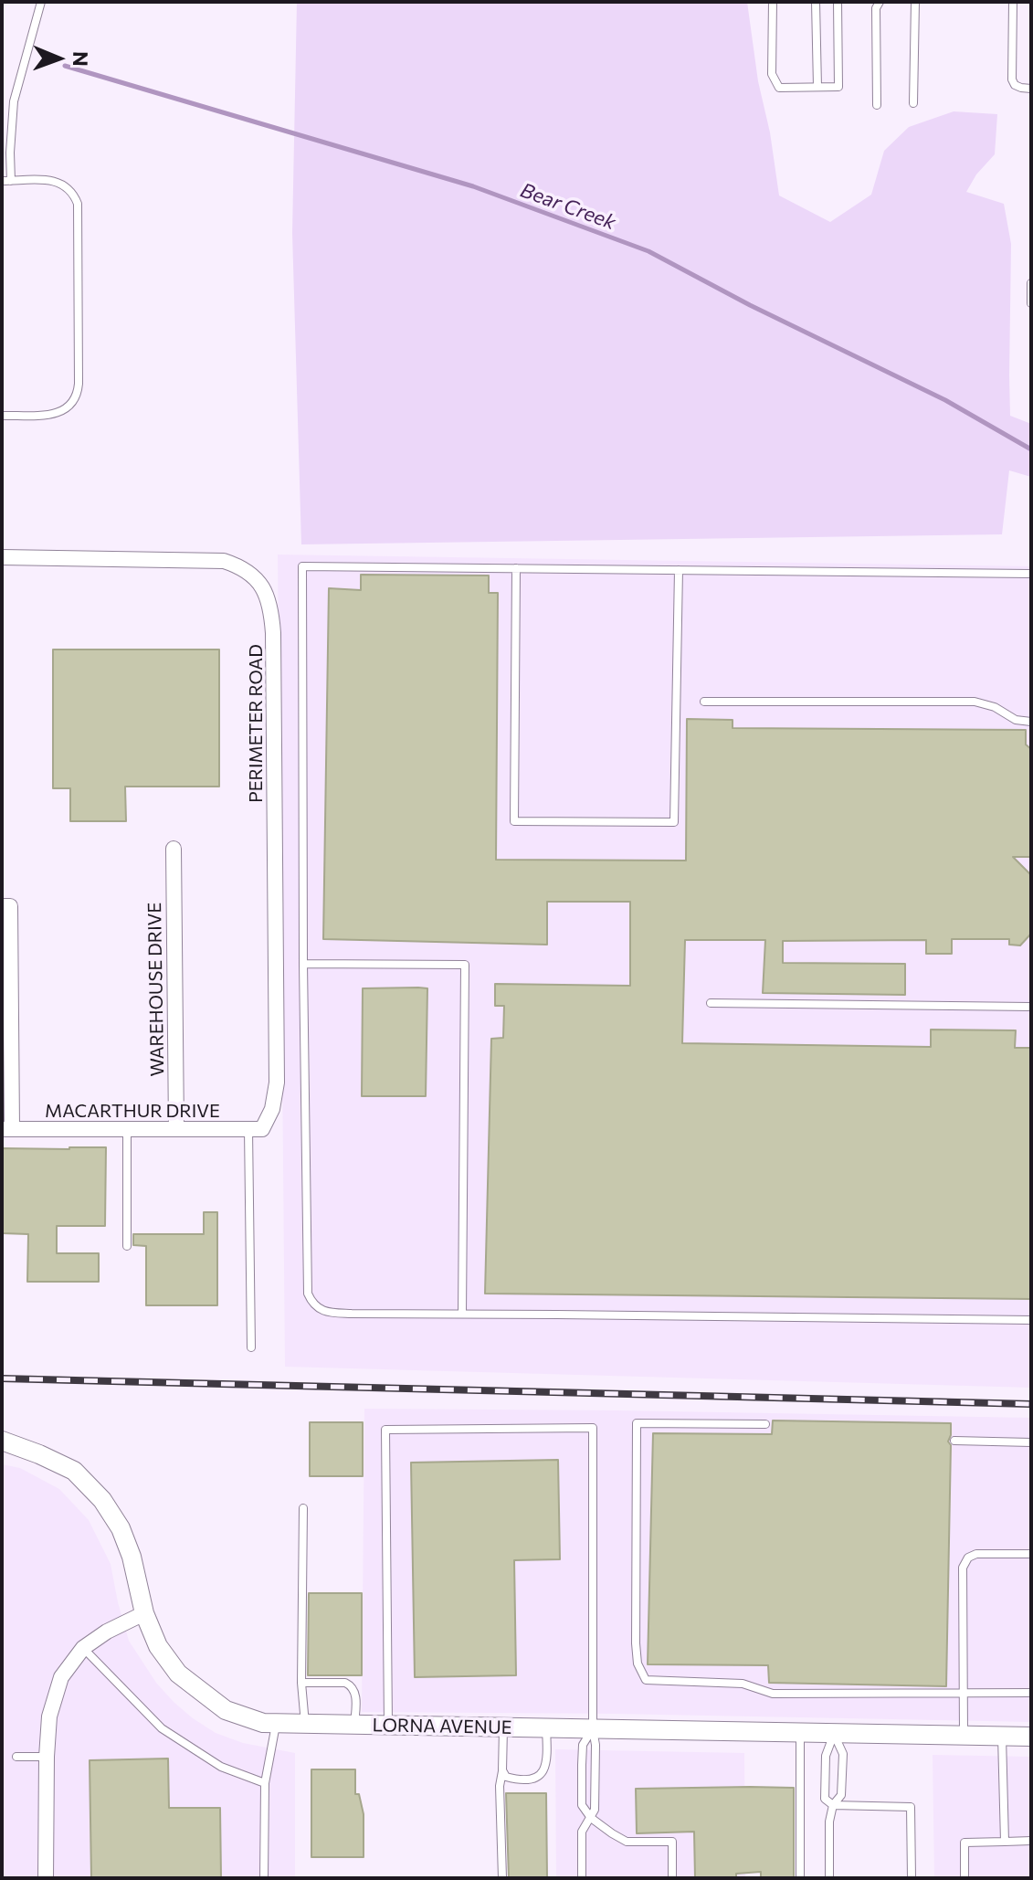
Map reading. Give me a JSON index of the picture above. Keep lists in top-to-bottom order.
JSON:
{
  "streets": {
    "street": [
      "PERIMETER ROAD",
      "WAREHOUSE DRIVE",
      "MACARTHUR DRIVE",
      "LORNA AVENUE"
    ]
  },
  "crossings": [
    ["PERIMETER ROAD", "MACARTHUR DRIVE"],
    ["WAREHOUSE DRIVE", "MACARTHUR DRIVE"]
  ],
  "water": ["Bear Creek"],
  "north": "right"
}
